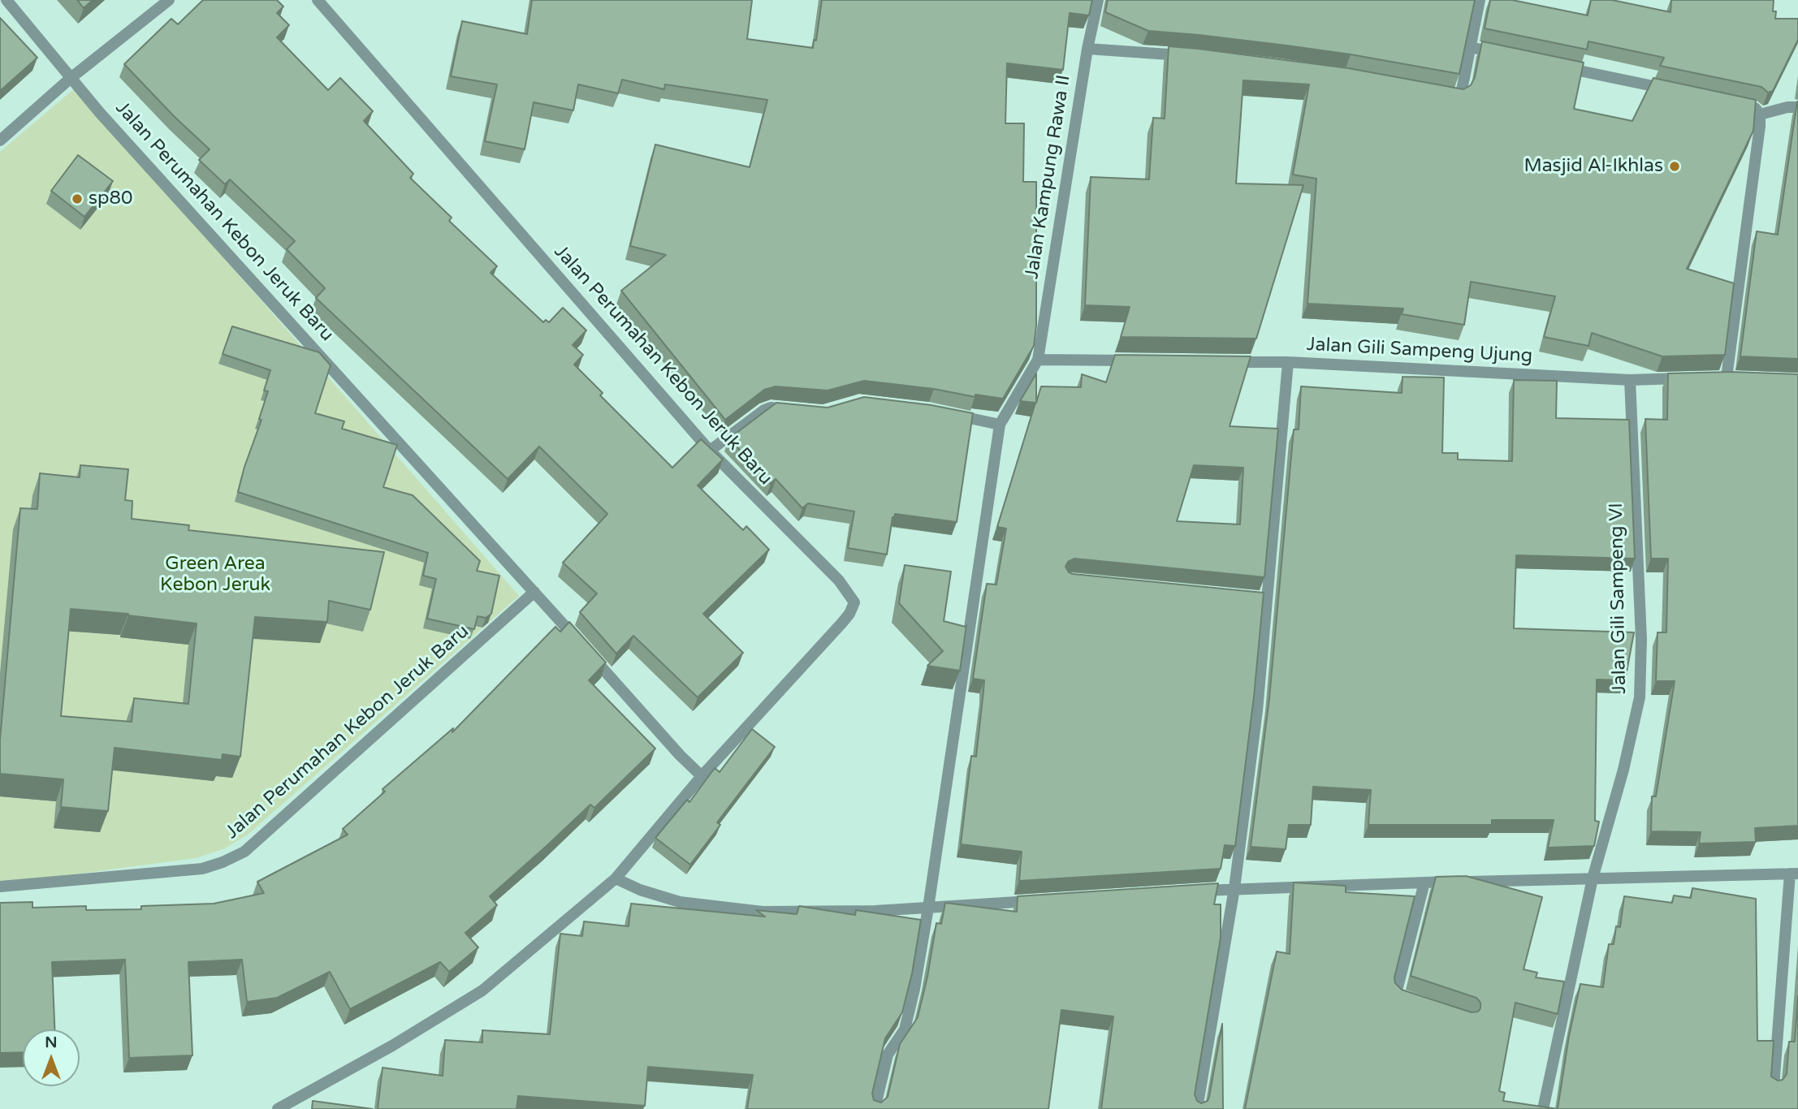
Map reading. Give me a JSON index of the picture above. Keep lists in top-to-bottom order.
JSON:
{
  "streets": {
    "street": [
      "Jalan Kampung Rawa II",
      "Jalan Perumahan Kebon Jeruk Baru",
      "Jalan Gili Sampeng Ujung",
      "Jalan Gili Sampeng VI"
    ]
  },
  "crossings": [
    ["Jalan Gili Sampeng Ujung", "Jalan Gili Sampeng VI"]
  ],
  "parks": ["Green Area Kebon Jeruk"],
  "places": ["Masjid Al-Ikhlas", "sp80"],
  "north": "top"
}
